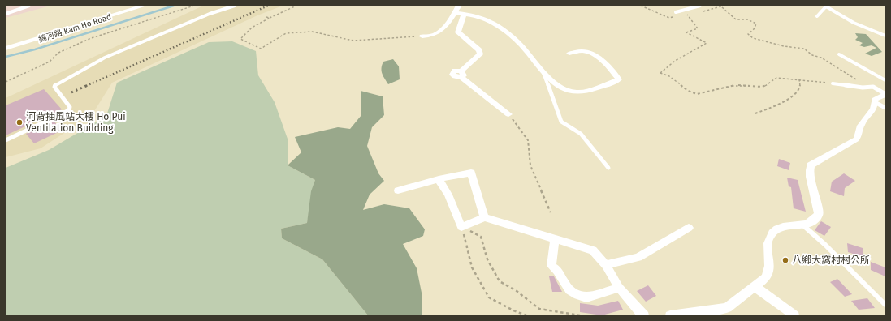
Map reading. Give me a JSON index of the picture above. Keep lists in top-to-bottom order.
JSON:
{
  "streets": {
    "street": ["錦河路 Kam Ho Road"]
  },
  "places": ["河背抽風站大樓 Ho Pui Ventilation Building", "八鄉大窩村村公所"]
}
